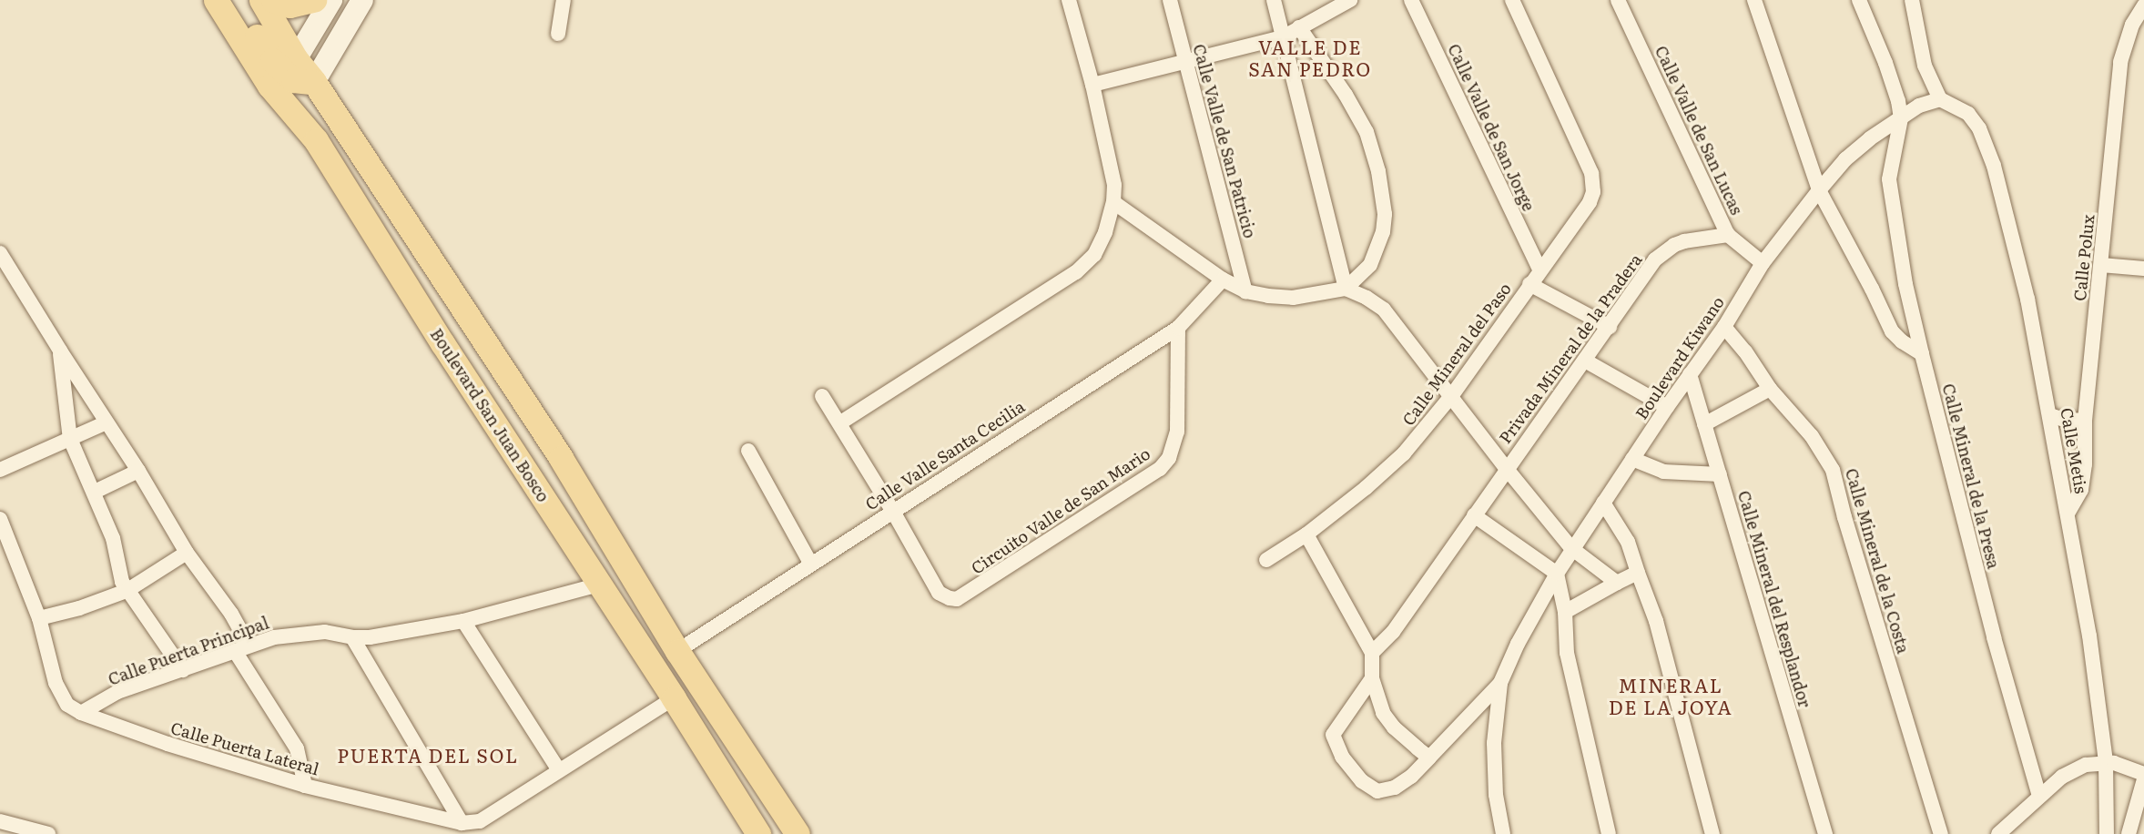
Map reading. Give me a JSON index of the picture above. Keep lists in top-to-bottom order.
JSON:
{
  "streets": {
    "main road": ["Boulevard San Juan Bosco"],
    "street": [
      "Calle Valle de San Jorge",
      "Calle Valle de San Lucas",
      "Calle Valle de San Patricio",
      "Calle Polux",
      "Privada Mineral de la Pradera",
      "Calle Mineral del Paso",
      "Boulevard Kiwano",
      "Calle Metis",
      "Calle Valle Santa Cecilia",
      "Calle Mineral de la Presa",
      "Circuito Valle de San Mario",
      "Calle Mineral de la Costa",
      "Calle Mineral del Resplandor",
      "Calle Puerta Principal",
      "Calle Puerta Lateral"
    ]
  },
  "crossings": [
    ["Calle Valle de San Jorge", "Calle Mineral del Paso"],
    ["Calle Valle de San Lucas", "Privada Mineral de la Pradera"],
    ["Calle Valle de San Lucas", "Boulevard Kiwano"],
    ["Calle Polux", "Calle Metis"],
    ["Boulevard Kiwano", "Calle Metis"],
    ["Boulevard Kiwano", "Calle Mineral de la Presa"],
    ["Boulevard Kiwano", "Calle Mineral de la Costa"],
    ["Boulevard Kiwano", "Calle Mineral del Resplandor"],
    ["Boulevard San Juan Bosco", "Calle Puerta Principal"],
    ["Boulevard San Juan Bosco", "Calle Puerta Lateral"],
    ["Calle Valle Santa Cecilia", "Circuito Valle de San Mario"],
    ["Calle Puerta Principal", "Calle Puerta Lateral"]
  ],
  "districts": ["VALLE DE SAN PEDRO", "MINERAL DE LA JOYA", "PUERTA DEL SOL"]
}
